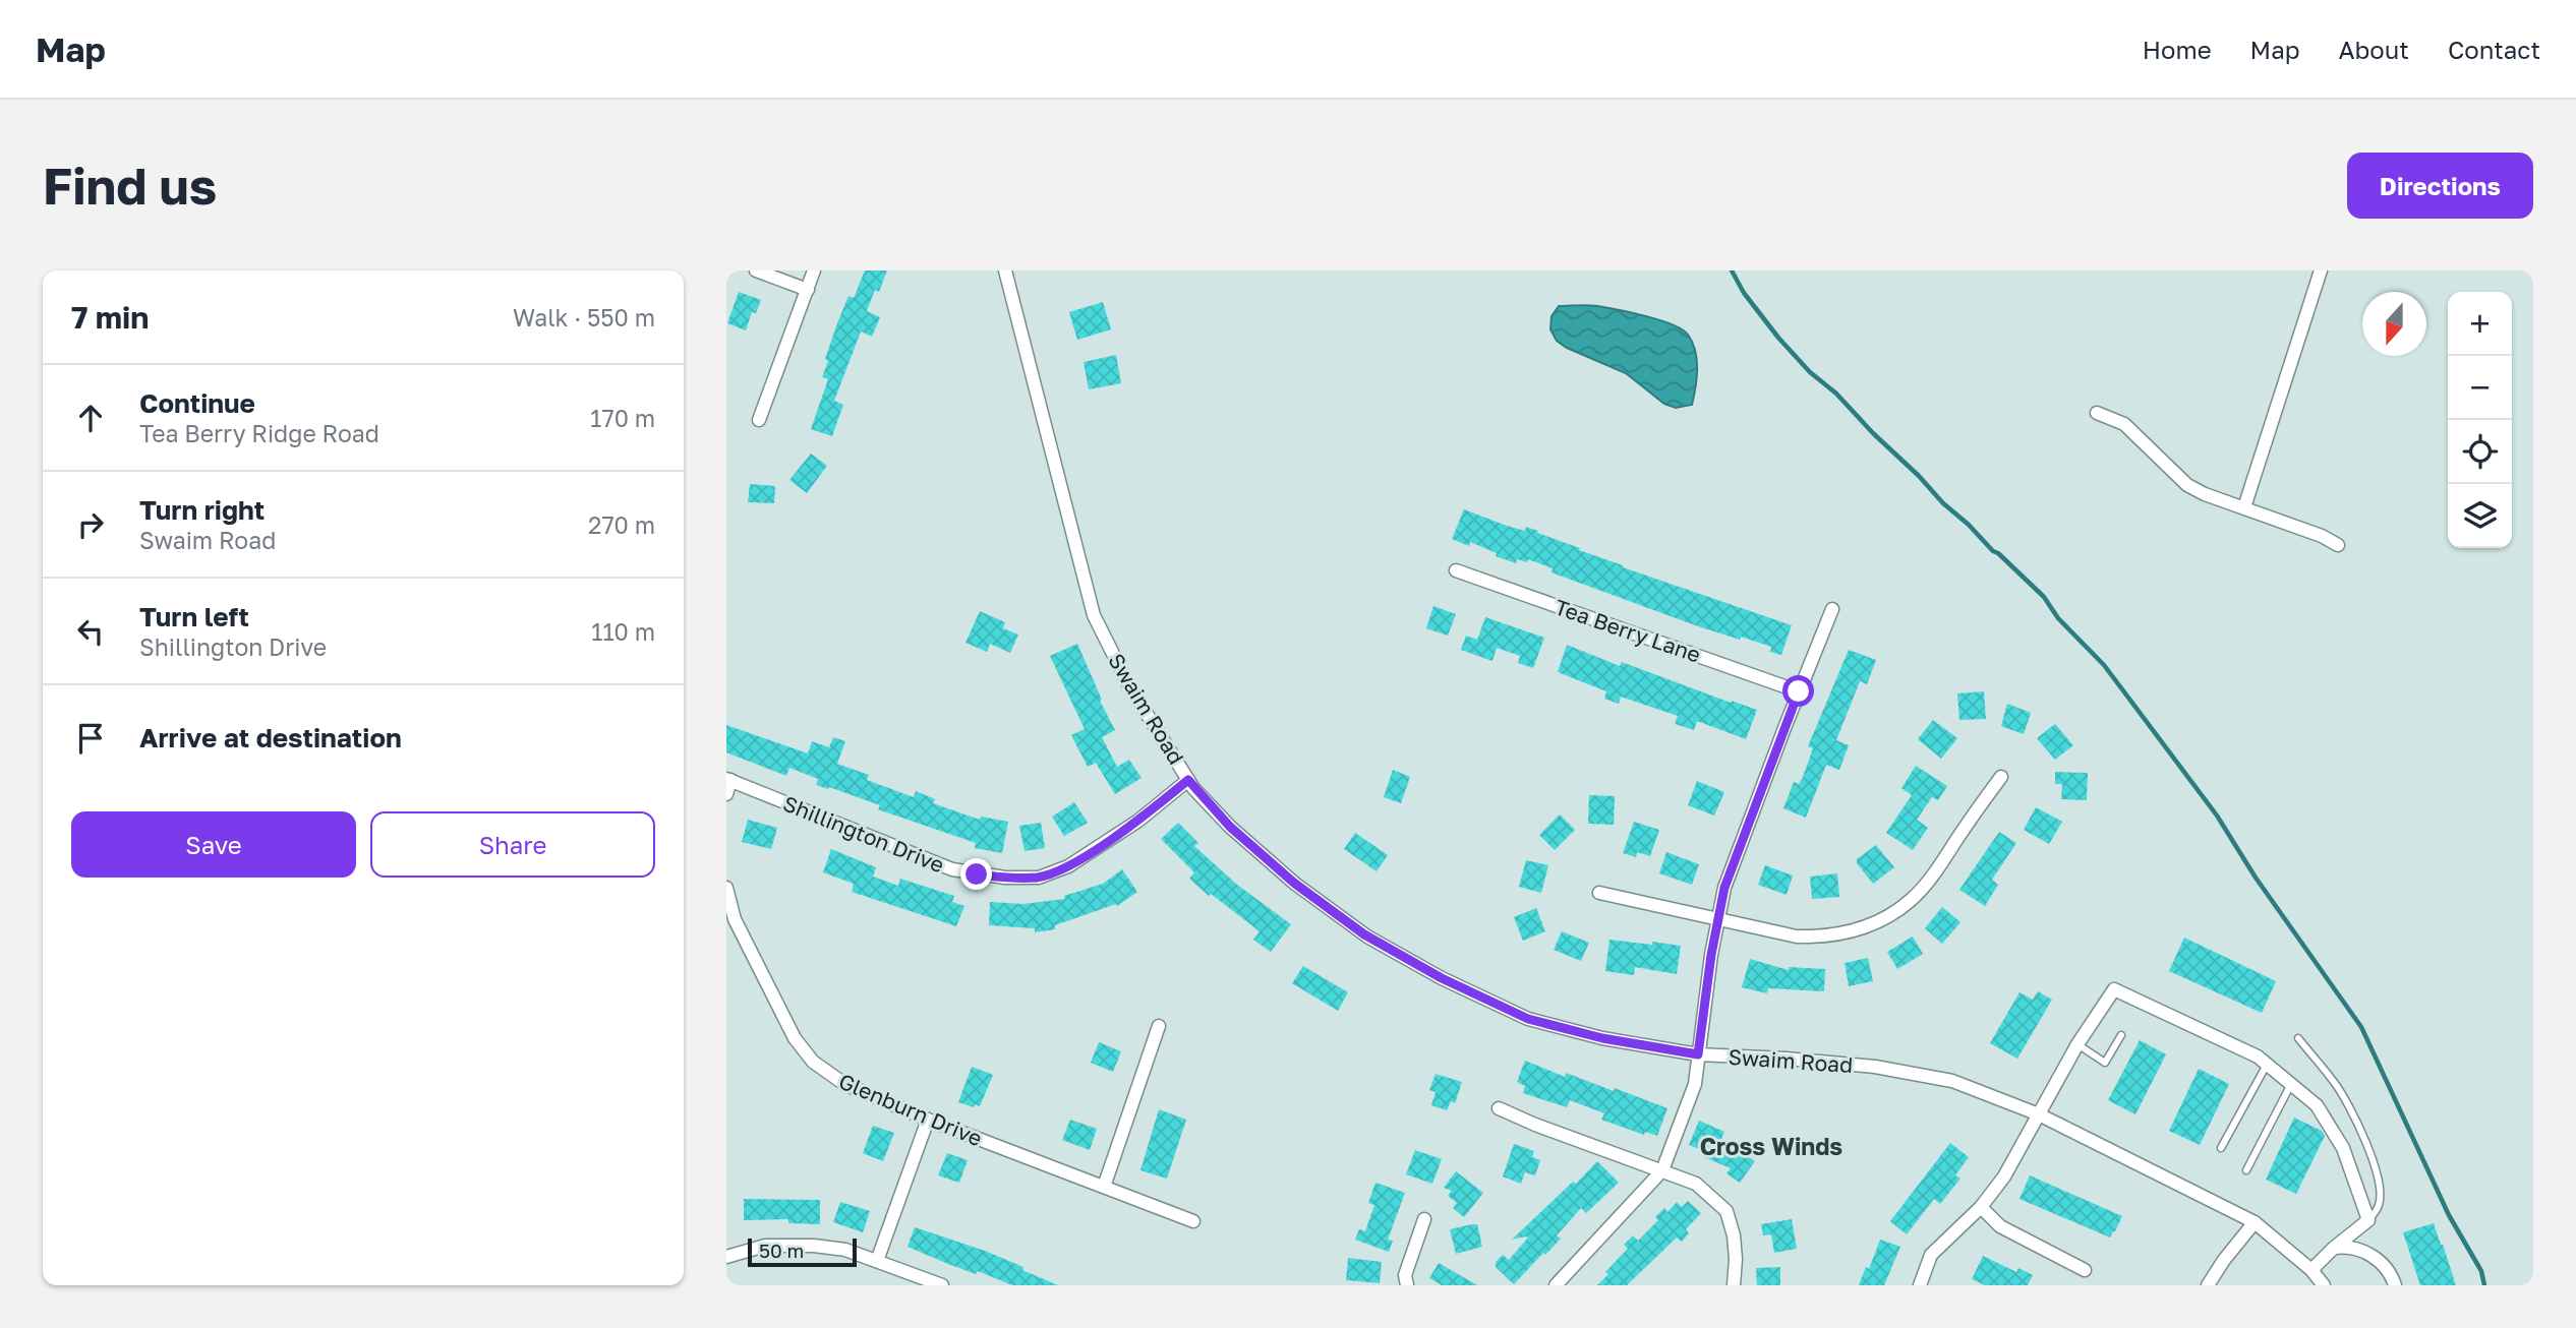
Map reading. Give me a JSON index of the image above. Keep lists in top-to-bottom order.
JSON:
{
  "streets": {
    "street": [
      "Tea Berry Lane",
      "Swaim Road",
      "Shillington Drive",
      "Glenburn Drive"
    ]
  },
  "crossings": [
    ["Swaim Road", "Shillington Drive"]
  ],
  "districts": ["Cross Winds"],
  "scale_bar": "50 m",
  "north": "bottom",
  "page": {
    "header": "Map",
    "nav": [
      "Home",
      "Map",
      "About",
      "Contact"
    ],
    "buttons": [
      "Directions",
      ["Save", "Share"]
    ],
    "title": "Find us",
    "heading": ["7 min", "Walk · 550 m"],
    "map_buttons": ["+", "−"],
    "list": [
      ["Continue", "Tea Berry Ridge Road", "170 m"],
      ["Turn right", "Swaim Road", "270 m"],
      ["Turn left", "Shillington Drive", "110 m"],
      "Arrive at destination"
    ],
    "scale": "50 m"
  }
}
